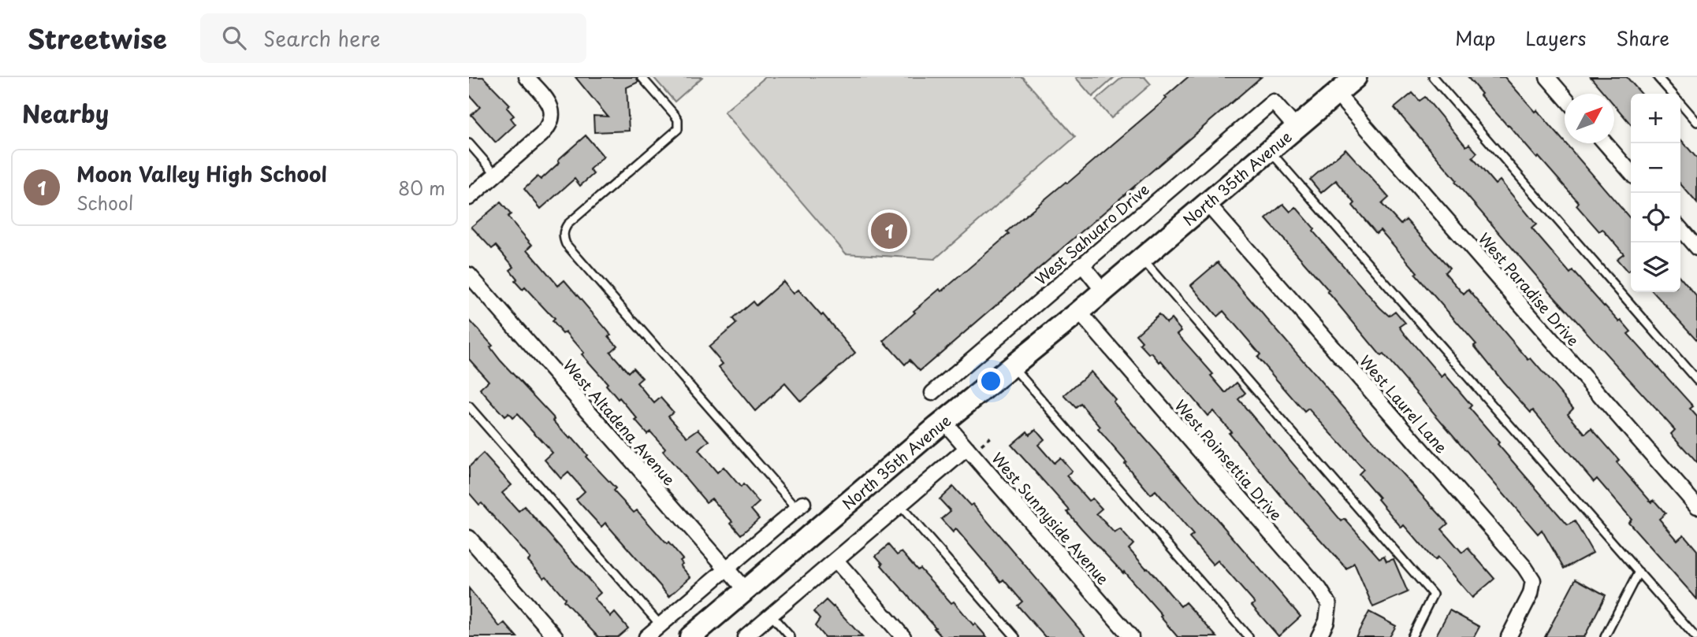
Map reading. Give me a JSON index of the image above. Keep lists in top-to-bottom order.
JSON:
{
  "streets": {
    "main road": ["North 35th Avenue"],
    "street": [
      "West Sahuaro Drive",
      "West Paradise Drive",
      "West Laurel Lane",
      "West Altadena Avenue",
      "West Poinsettia Drive",
      "West Sunnyside Avenue"
    ]
  },
  "crossings": [
    ["North 35th Avenue", "West Sahuaro Drive"],
    ["North 35th Avenue", "West Paradise Drive"],
    ["North 35th Avenue", "West Laurel Lane"],
    ["North 35th Avenue", "West Altadena Avenue"],
    ["North 35th Avenue", "West Poinsettia Drive"],
    ["North 35th Avenue", "West Sunnyside Avenue"]
  ],
  "north": "top right",
  "page": {
    "header": "Streetwise",
    "search": "Search here",
    "nav": ["Map", "Layers", "Share"],
    "heading": "Nearby",
    "map_buttons": ["+", "−"],
    "list": [
      {
        "mark": "1",
        "name": "Moon Valley High School",
        "note": "School",
        "value": "80 m"
      }
    ],
    "pins": "1"
  }
}
